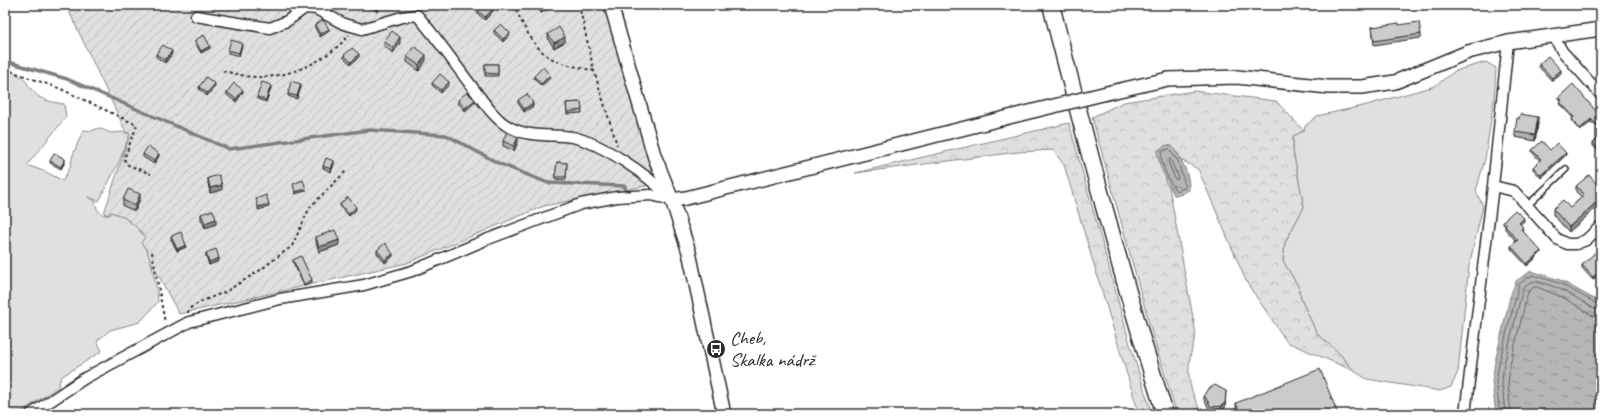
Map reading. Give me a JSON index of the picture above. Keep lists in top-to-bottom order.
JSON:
{
  "places": {
    "bus stop": ["Cheb, Skalka nádrž"]
  }
}
